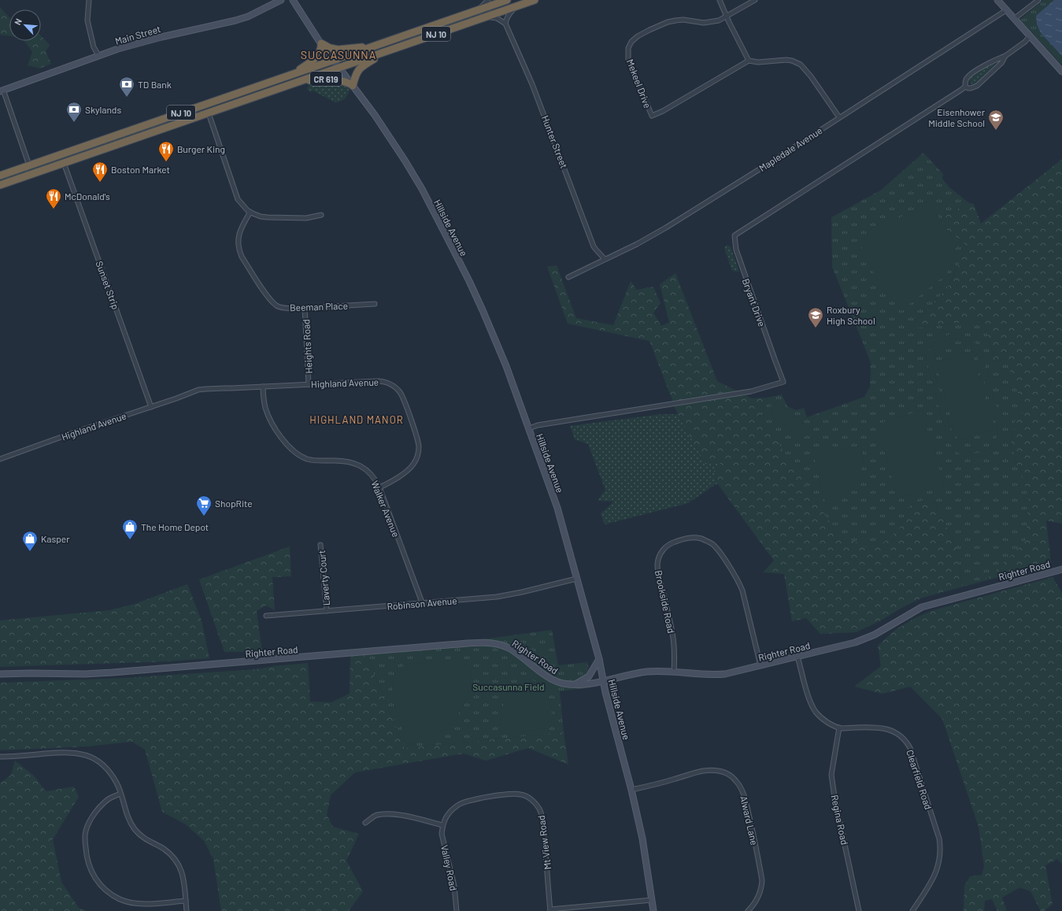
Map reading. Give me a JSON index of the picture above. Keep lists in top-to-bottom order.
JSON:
{
  "streets": {
    "highway": ["NJ 10", "CR 619"],
    "street": [
      "Main Street",
      "Mekeel Drive",
      "Hunter Street",
      "Mapledale Avenue",
      "Hillside Avenue",
      "Sunset Strip",
      "Bryant Drive",
      "Beeman Place",
      "Heights Road",
      "Highland Avenue",
      "Walker Avenue",
      "Righter Road",
      "Laverty Court",
      "Brookside Road",
      "Robinson Avenue",
      "Clearfield Road",
      "Regina Road",
      "Alward Lane",
      "Mt View Road",
      "Valley Road"
    ]
  },
  "crossings": [
    ["NJ 10", "CR 619"],
    ["NJ 10", "Hillside Avenue"],
    ["NJ 10", "Sunset Strip"],
    ["CR 619", "Hillside Avenue"],
    ["Hunter Street", "Mapledale Avenue"],
    ["Hillside Avenue", "Bryant Drive"],
    ["Hillside Avenue", "Righter Road"],
    ["Hillside Avenue", "Robinson Avenue"],
    ["Hillside Avenue", "Alward Lane"],
    ["Sunset Strip", "Highland Avenue"],
    ["Beeman Place", "Heights Road"],
    ["Heights Road", "Highland Avenue"],
    ["Highland Avenue", "Walker Avenue"],
    ["Walker Avenue", "Robinson Avenue"],
    ["Righter Road", "Brookside Road"],
    ["Righter Road", "Clearfield Road"],
    ["Laverty Court", "Robinson Avenue"],
    ["Clearfield Road", "Regina Road"],
    ["Mt View Road", "Valley Road"]
  ],
  "districts": ["SUCCASUNNA", "HIGHLAND MANOR"],
  "parks": ["Succasunna Field"],
  "places": {
    "bank": ["TD Bank", "Skylands"],
    "school or university": ["Eisenhower Middle School", "Roxbury High School"],
    "restaurant": ["Burger King", "Boston Market", "McDonald's"],
    "supermarket": ["ShopRite"],
    "shop": ["The Home Depot", "Kasper"]
  },
  "north": "top left"
}
